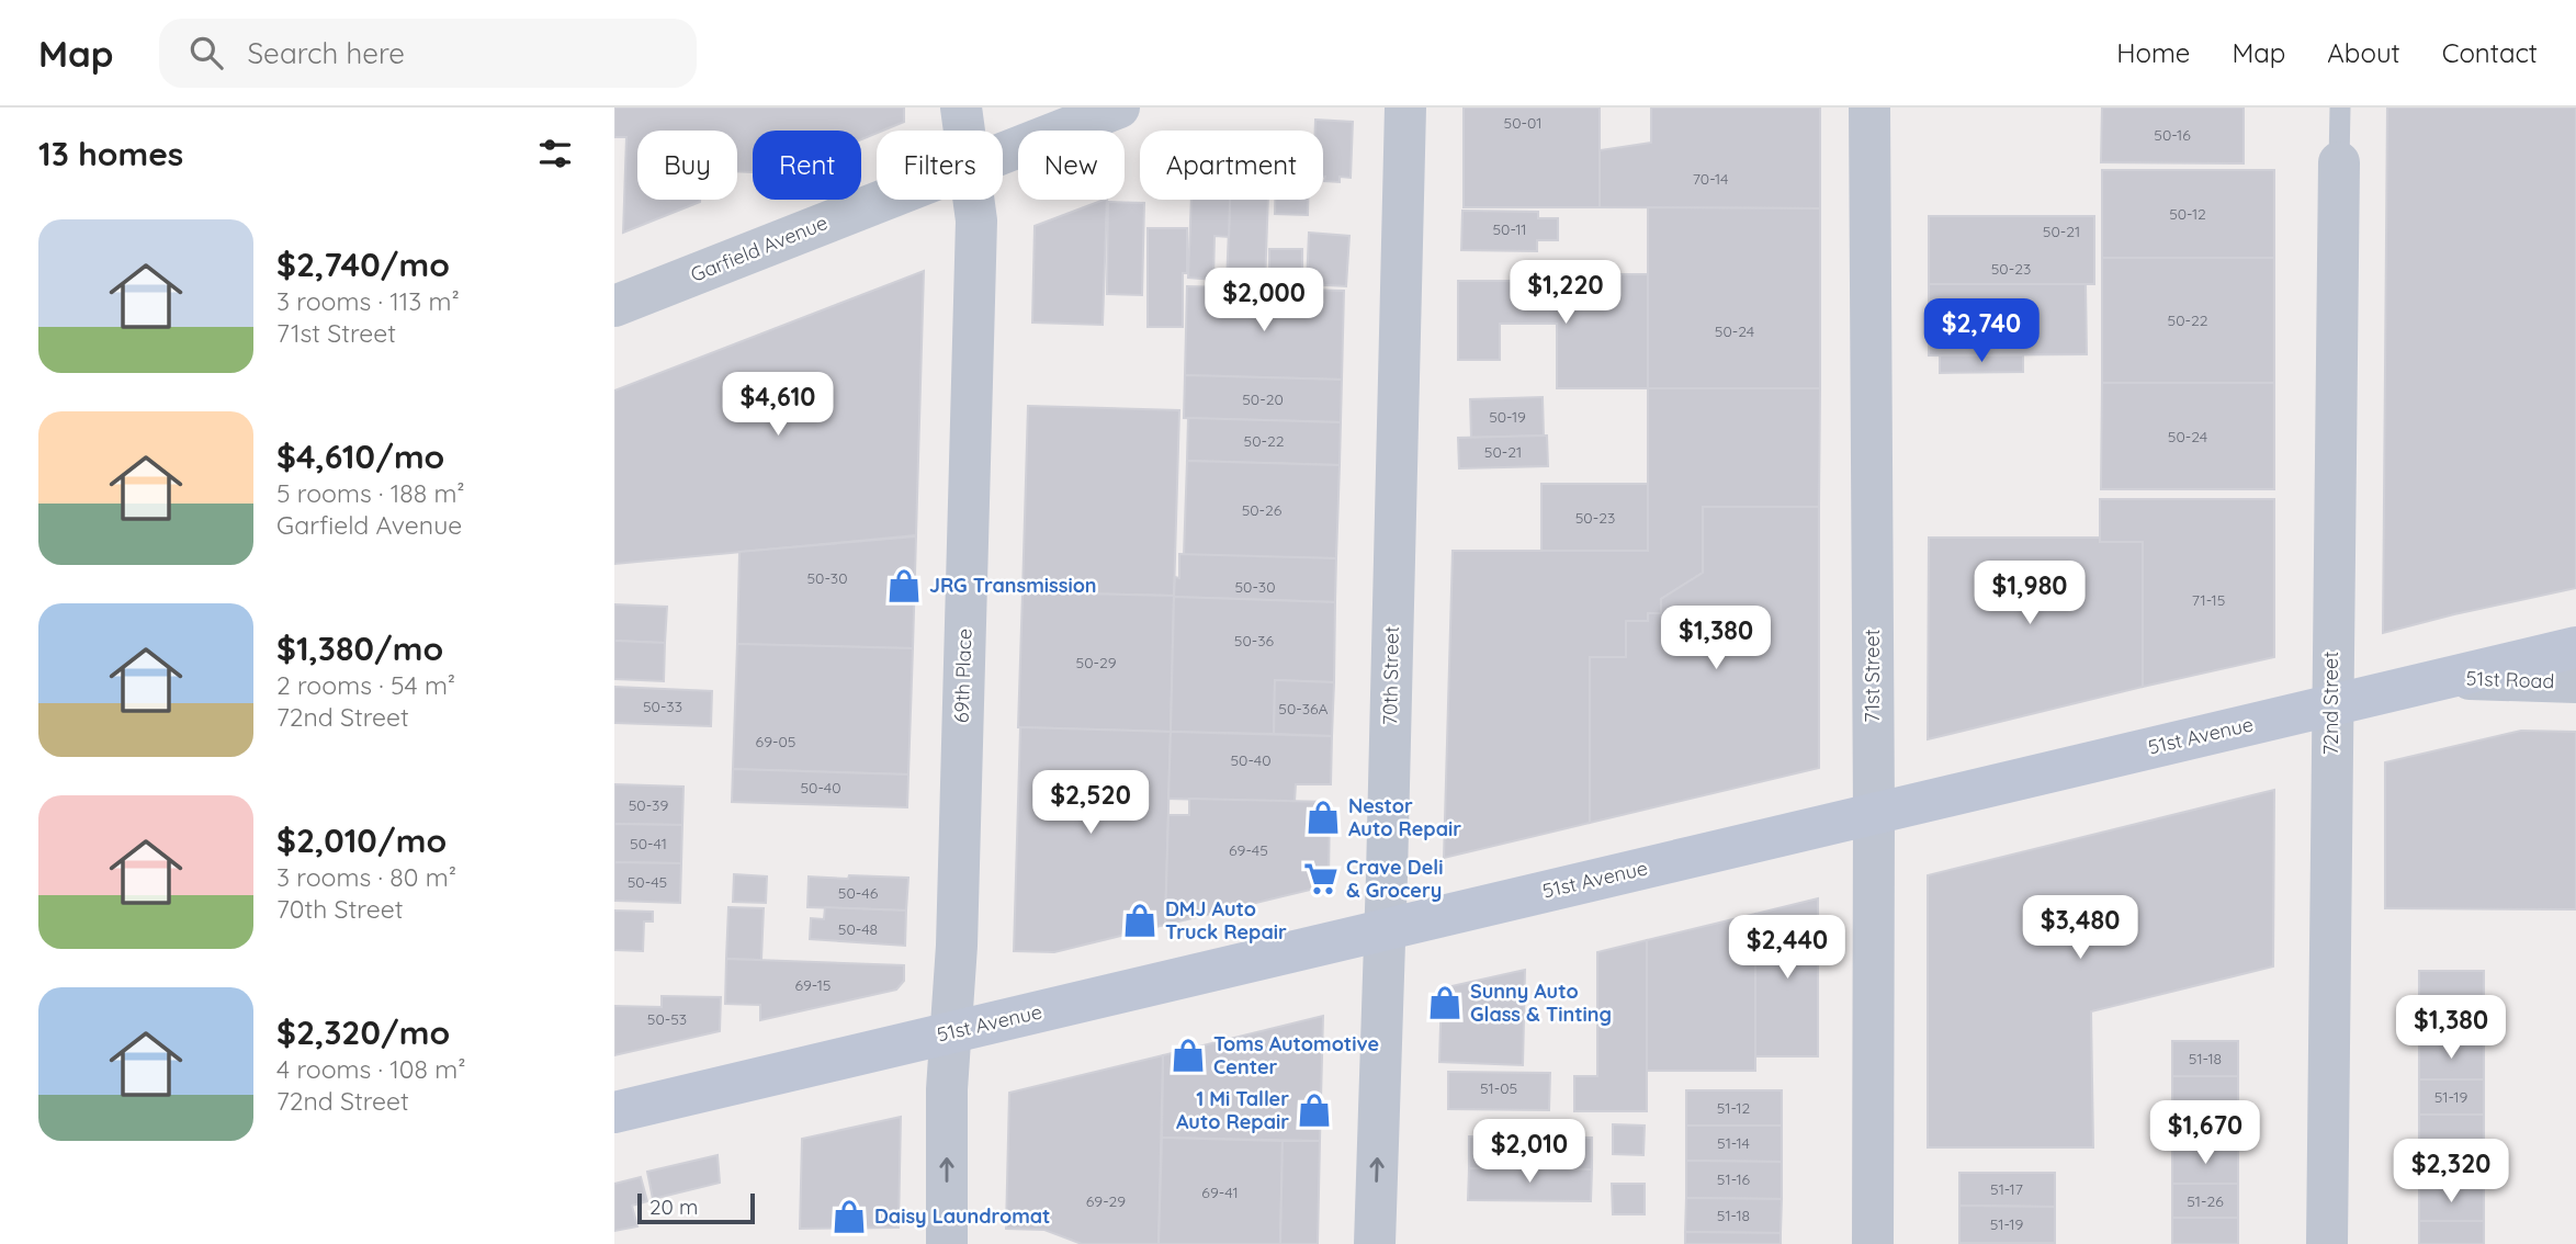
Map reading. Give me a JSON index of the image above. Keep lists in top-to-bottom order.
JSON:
{
  "streets": {
    "street": [
      "Garfield Avenue",
      "69th Place",
      "70th Street",
      "71st Street",
      "51st Road",
      "72nd Street",
      "51st Avenue"
    ]
  },
  "crossings": [
    ["69th Place", "51st Avenue"],
    ["70th Street", "51st Avenue"],
    ["71st Street", "51st Avenue"],
    ["51st Road", "51st Avenue"],
    ["72nd Street", "51st Avenue"]
  ],
  "places": {
    "shop": [
      "JRG Transmission",
      "Nestor Auto Repair",
      "DMJ Auto Truck Repair",
      "Sunny Auto Glass & Tinting",
      "Toms Automotive Center",
      "1 Mi Taller Auto Repair",
      "Daisy Laundromat"
    ],
    "supermarket": ["Crave Deli & Grocery"]
  },
  "house_numbers": [
    "50-01",
    "50-16",
    "70-14",
    "50-12",
    "50-11",
    "50-21",
    "50-23",
    "50-22",
    "50-24",
    "50-20",
    "50-19",
    "50-24",
    "50-22",
    "50-21",
    "50-26",
    "50-23",
    "50-30",
    "50-30",
    "71-15",
    "50-36",
    "50-29",
    "50-33",
    "50-36A",
    "69-05",
    "50-40",
    "50-40",
    "50-39",
    "50-41",
    "69-45",
    "50-45",
    "50-46",
    "50-48",
    "69-15",
    "50-53",
    "51-18",
    "51-05",
    "51-19",
    "51-12",
    "51-14",
    "51-16",
    "51-17",
    "69-41",
    "69-29",
    "51-26",
    "51-18",
    "51-19"
  ],
  "scale_bar": "20 m",
  "page": {
    "header": "Map",
    "search": "Search here",
    "nav": [
      "Home",
      "Map",
      "About",
      "Contact"
    ],
    "heading": "13 homes",
    "chip": [
      "Buy",
      "Rent",
      "Filters",
      "New",
      "Apartment"
    ],
    "list": [
      {
        "name": "$2,740/mo",
        "note": "3 rooms · 113 m² · 71st Street"
      },
      {
        "name": "$4,610/mo",
        "note": "5 rooms · 188 m² · Garfield Avenue"
      },
      {
        "name": "$1,380/mo",
        "note": "2 rooms · 54 m² · 72nd Street"
      },
      {
        "name": "$2,010/mo",
        "note": "3 rooms · 80 m² · 70th Street"
      },
      {
        "name": "$2,320/mo",
        "note": "4 rooms · 108 m² · 72nd Street"
      }
    ],
    "price": [
      "$1,220",
      "$2,000",
      "$2,740",
      "$4,610",
      "$1,980",
      "$1,380",
      "$2,520",
      "$3,480",
      "$2,440",
      "$1,380",
      "$1,670",
      "$2,010",
      "$2,320"
    ],
    "scale": "20 m"
  }
}
